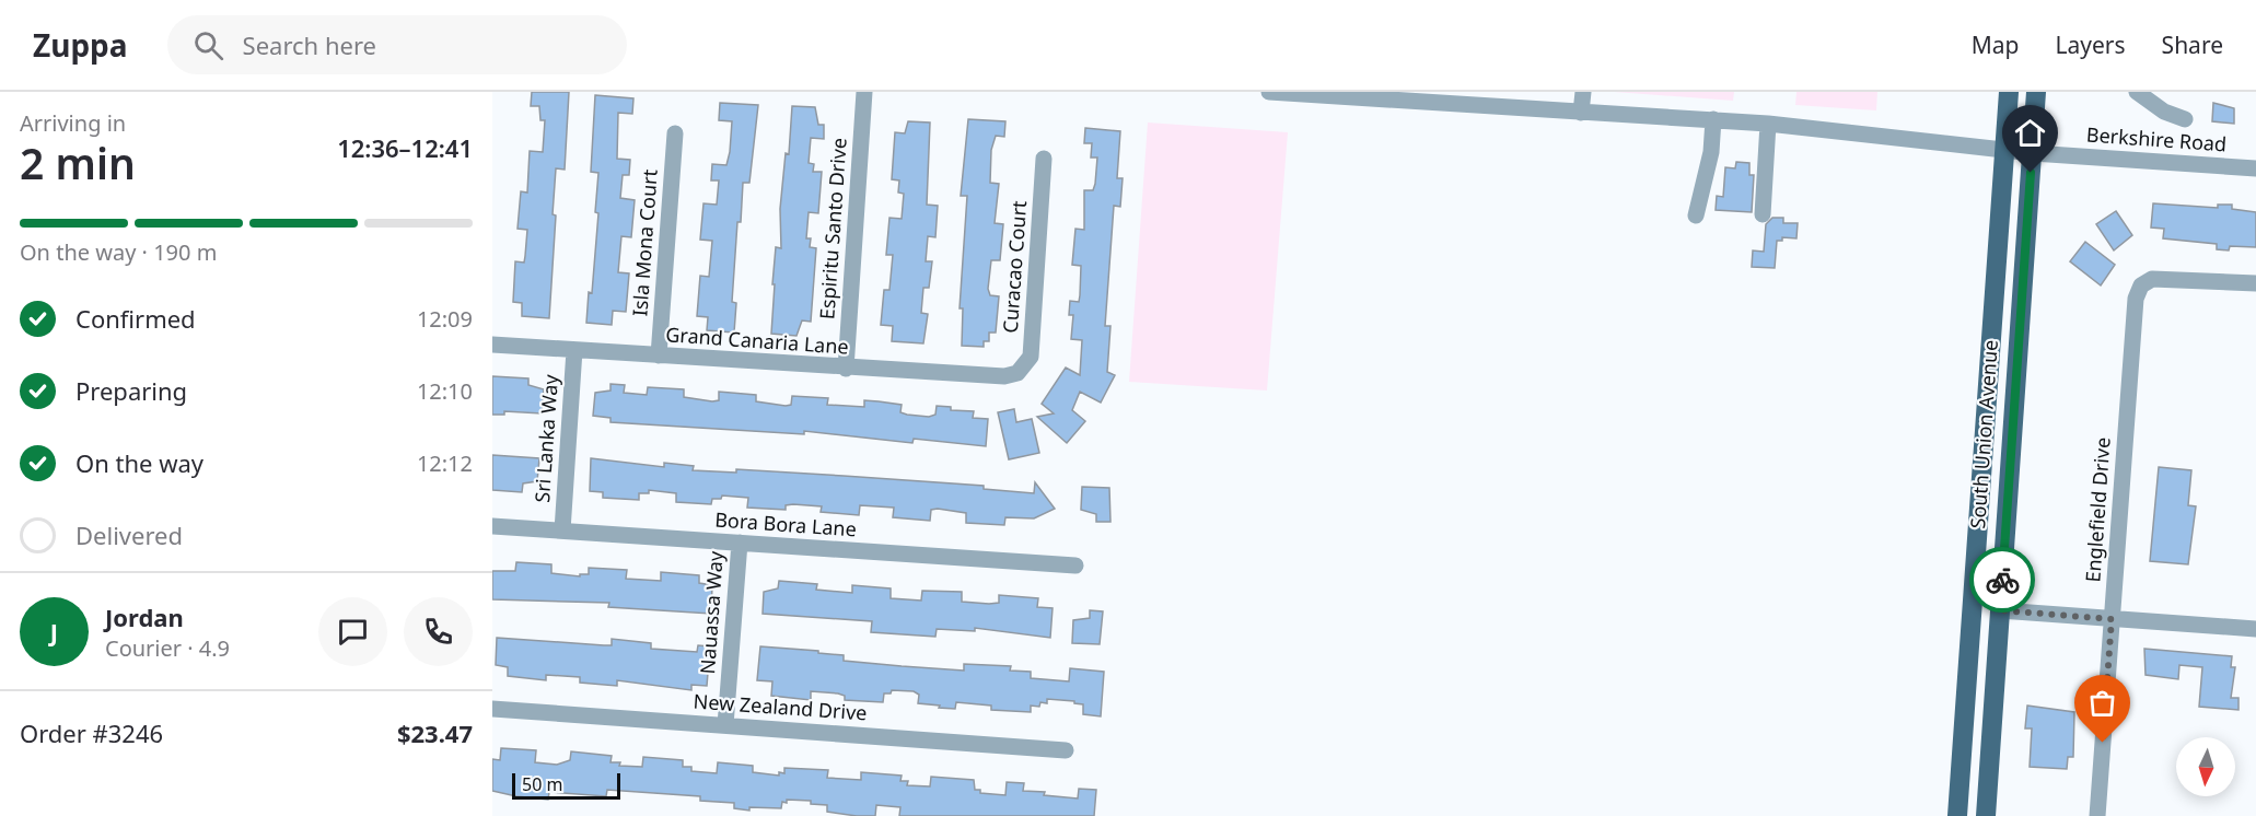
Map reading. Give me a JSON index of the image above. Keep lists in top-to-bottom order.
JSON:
{
  "streets": {
    "main road": ["South Union Avenue"],
    "street": [
      "Berkshire Road",
      "Espiritu Santo Drive",
      "Isla Mona Court",
      "Curacao Court",
      "Grand Canaria Lane",
      "Sri Lanka Way",
      "Englefield Drive",
      "Bora Bora Lane",
      "Nauassa Way",
      "New Zealand Drive"
    ]
  },
  "crossings": [
    ["Berkshire Road", "South Union Avenue"],
    ["Espiritu Santo Drive", "Grand Canaria Lane"],
    ["Isla Mona Court", "Grand Canaria Lane"],
    ["Curacao Court", "Grand Canaria Lane"],
    ["Grand Canaria Lane", "Sri Lanka Way"],
    ["Sri Lanka Way", "Bora Bora Lane"],
    ["Bora Bora Lane", "Nauassa Way"],
    ["Nauassa Way", "New Zealand Drive"]
  ],
  "scale_bar": "50 m",
  "north": "bottom",
  "page": {
    "header": "Zuppa",
    "search": "Search here",
    "nav": ["Map", "Layers", "Share"],
    "heading": ["2 min", "Arriving in", "12:36–12:41"],
    "panel": [
      "Jordan",
      "Courier · 4.9",
      "Order #3246",
      "$23.47"
    ],
    "bar": "On the way · 190 m",
    "list": [
      ["Confirmed", "12:09"],
      ["Preparing", "12:10"],
      ["On the way", "12:12"],
      "Delivered"
    ],
    "round": "J",
    "scale": "50 m"
  }
}
